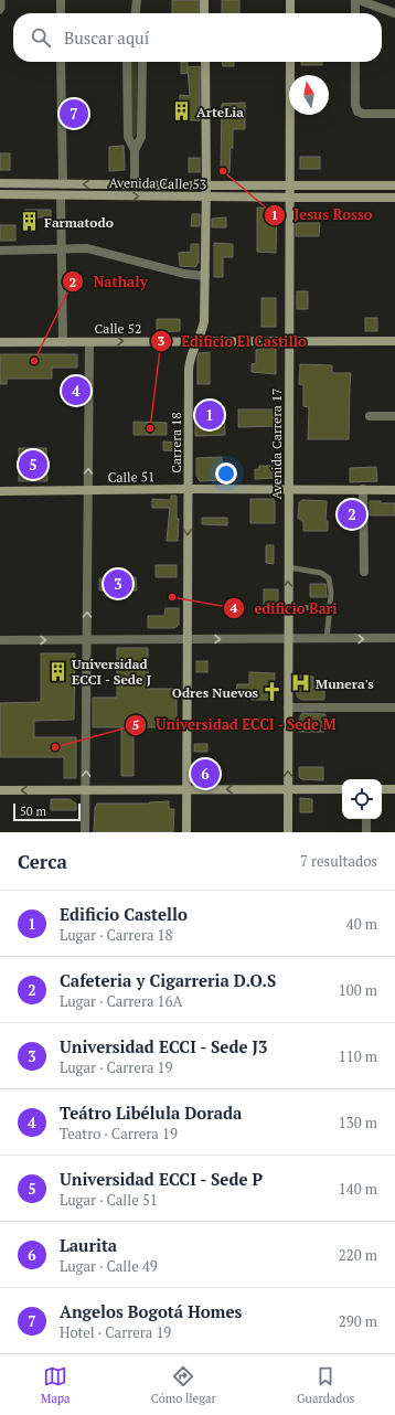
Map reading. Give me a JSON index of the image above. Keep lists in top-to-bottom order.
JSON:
{
  "streets": {
    "street": [
      "Avenida Calle 53",
      "Calle 52",
      "Carrera 18",
      "Avenida Carrera 17",
      "Calle 51"
    ]
  },
  "crossings": [
    ["Avenida Calle 53", "Carrera 18"],
    ["Avenida Calle 53", "Avenida Carrera 17"],
    ["Calle 52", "Carrera 18"],
    ["Calle 52", "Avenida Carrera 17"],
    ["Carrera 18", "Calle 51"],
    ["Avenida Carrera 17", "Calle 51"]
  ],
  "places": {
    "building": ["ArteLia", "Farmatodo", "Universidad ECCI - Sede J"],
    "other": [
      "Jesus Rosso",
      "Nathaly",
      "Edificio El Castillo",
      "edificio Bari",
      "Universidad ECCI - Sede M"
    ],
    "hospital": ["Munera's"],
    "church": ["Odres Nuevos"]
  },
  "scale_bar": "50 m",
  "north": "top",
  "page": {
    "search": "Buscar aquí",
    "pins": [
      "7",
      "4",
      "1",
      "5",
      "2",
      "3",
      "6"
    ],
    "scale": "50 m",
    "heading": ["Cerca", "7 resultados"],
    "list": [
      {
        "mark": "1",
        "name": "Edificio Castello",
        "note": "Lugar · Carrera 18",
        "value": "40 m"
      },
      {
        "mark": "2",
        "name": "Cafeteria y Cigarreria D.O.S",
        "note": "Lugar · Carrera 16A",
        "value": "100 m"
      },
      {
        "mark": "3",
        "name": "Universidad ECCI - Sede J3",
        "note": "Lugar · Carrera 19",
        "value": "110 m"
      },
      {
        "mark": "4",
        "name": "Teátro Libélula Dorada",
        "note": "Teatro · Carrera 19",
        "value": "130 m"
      },
      {
        "mark": "5",
        "name": "Universidad ECCI - Sede P",
        "note": "Lugar · Calle 51",
        "value": "140 m"
      },
      {
        "mark": "6",
        "name": "Laurita",
        "note": "Lugar · Calle 49",
        "value": "220 m"
      },
      {
        "mark": "7",
        "name": "Angelos Bogotá Homes",
        "note": "Hotel · Carrera 19",
        "value": "290 m"
      }
    ],
    "nav": ["Mapa", "Cómo llegar", "Guardados"]
  }
}
